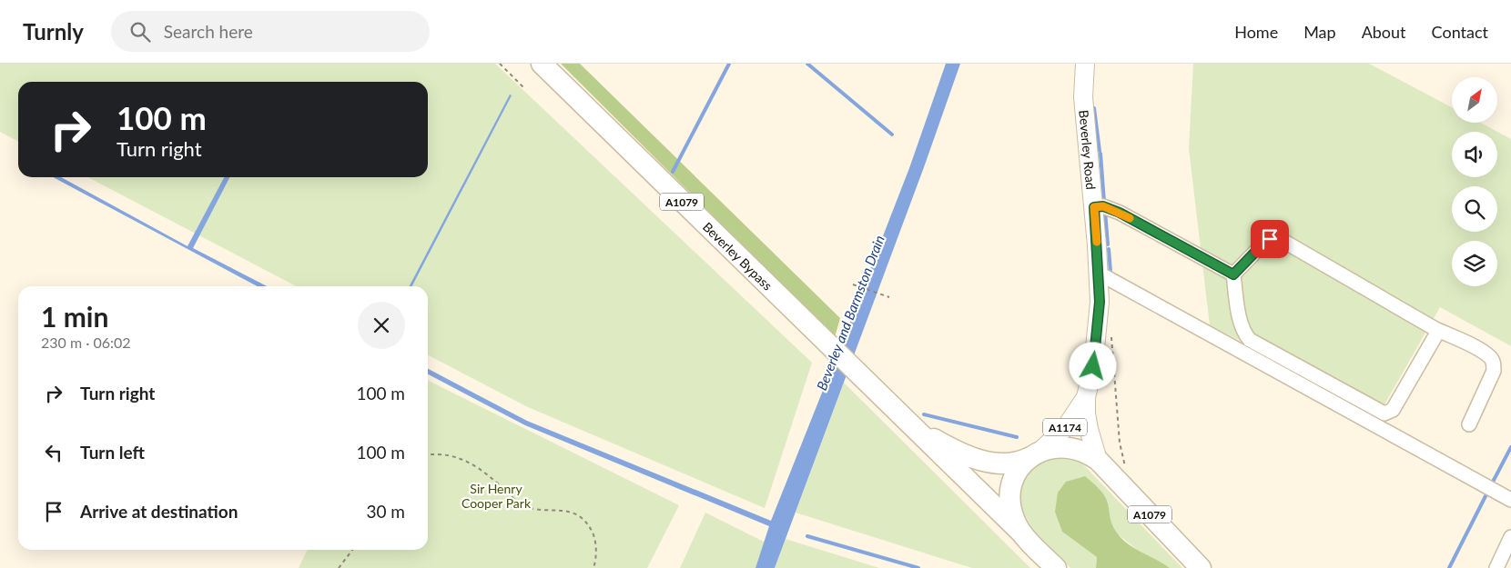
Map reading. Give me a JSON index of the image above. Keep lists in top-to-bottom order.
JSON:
{
  "streets": {
    "highway": ["A1079", "Beverley Bypass"],
    "main road": ["Beverley Road", "A1174"]
  },
  "crossings": [
    ["Beverley Road", "A1079"],
    ["Beverley Road", "Beverley Bypass"],
    ["A1079", "Beverley Bypass"]
  ],
  "water": ["Beverley and Barmston Drain"],
  "parks": ["Sir Henry Cooper Park"],
  "north": "top right",
  "page": {
    "header": "Turnly",
    "search": "Search here",
    "nav": [
      "Home",
      "Map",
      "About",
      "Contact"
    ],
    "turn": ["100 m", "Turn right"],
    "heading": ["1 min", "230 m · 06:02"],
    "list": [
      {
        "name": "Turn right",
        "value": "100 m"
      },
      {
        "name": "Turn left",
        "value": "100 m"
      },
      {
        "name": "Arrive at destination",
        "value": "30 m"
      }
    ]
  }
}
